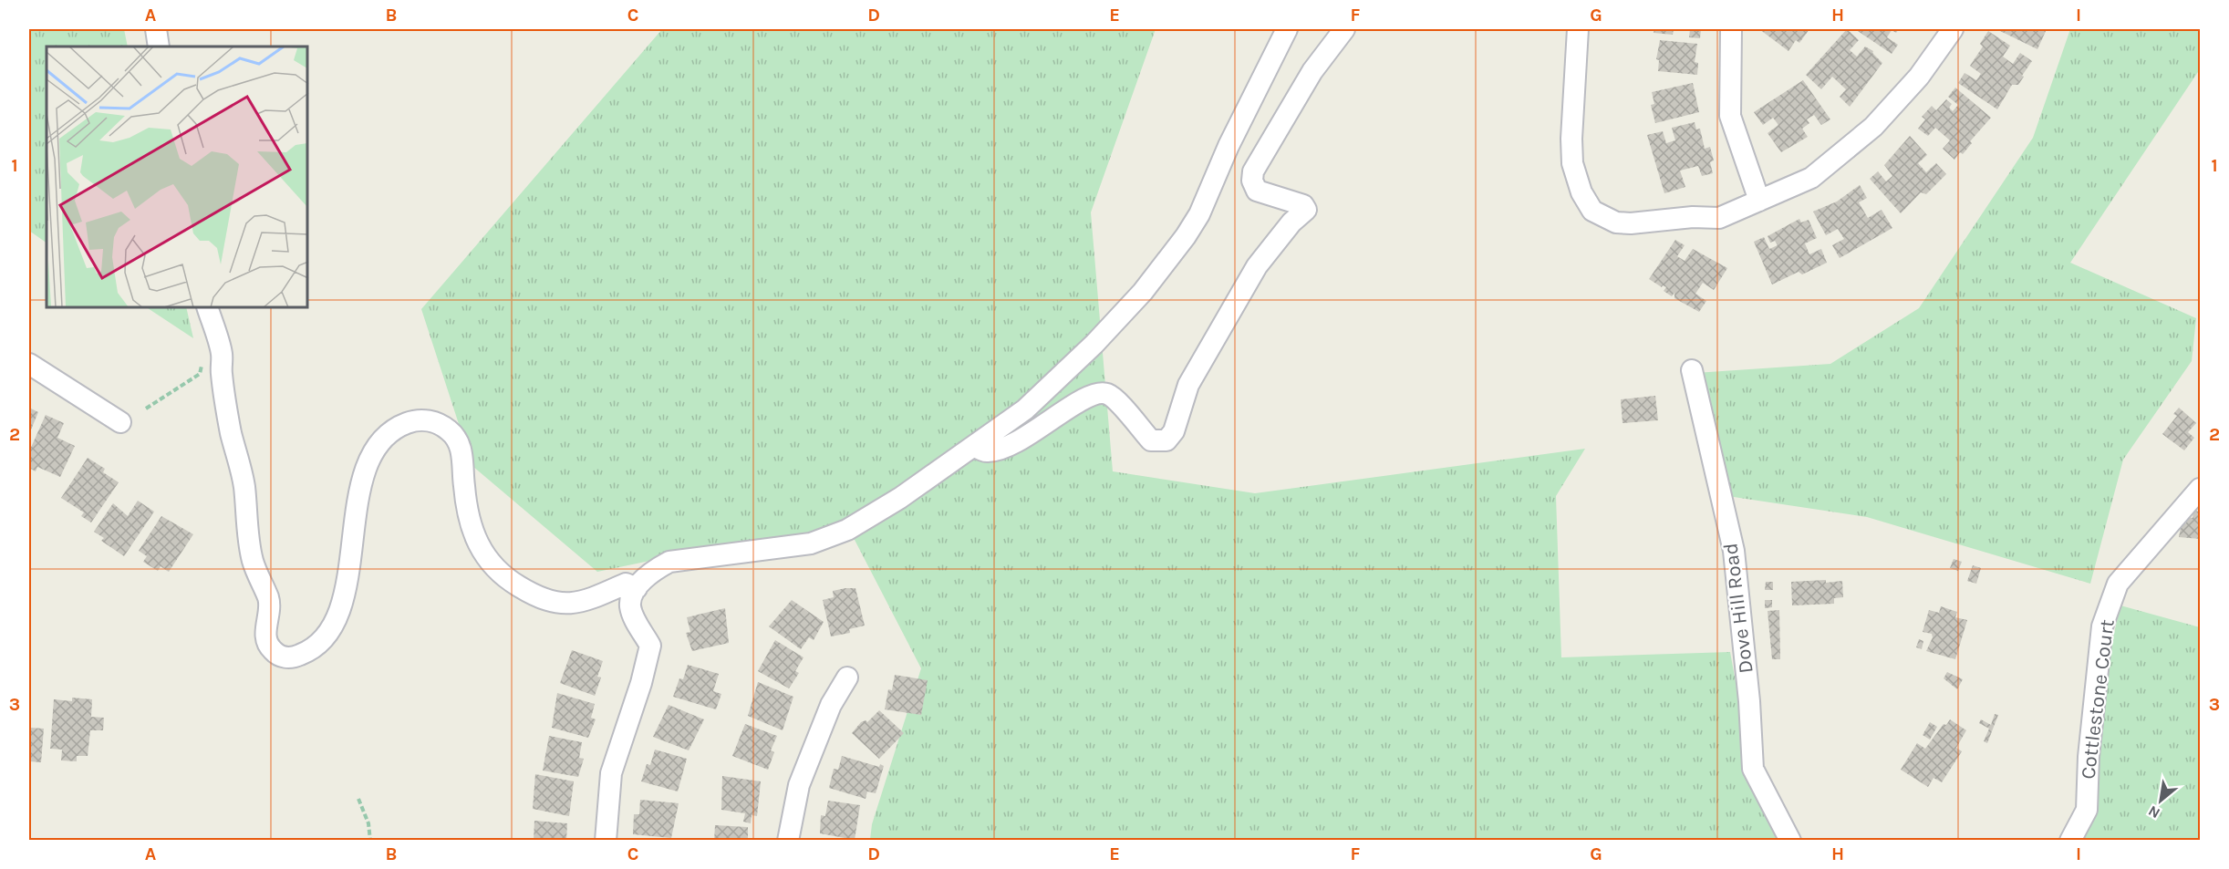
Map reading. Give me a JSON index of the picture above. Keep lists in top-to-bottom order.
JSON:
{
  "streets": {
    "street": ["Dove Hill Road", "Cottlestone Court"]
  },
  "north": "bottom left",
  "grid": {
    "columns": [
      "A",
      "B",
      "C",
      "D",
      "E",
      "F",
      "G",
      "H",
      "I"
    ],
    "rows": ["1", "2", "3"]
  }
}
